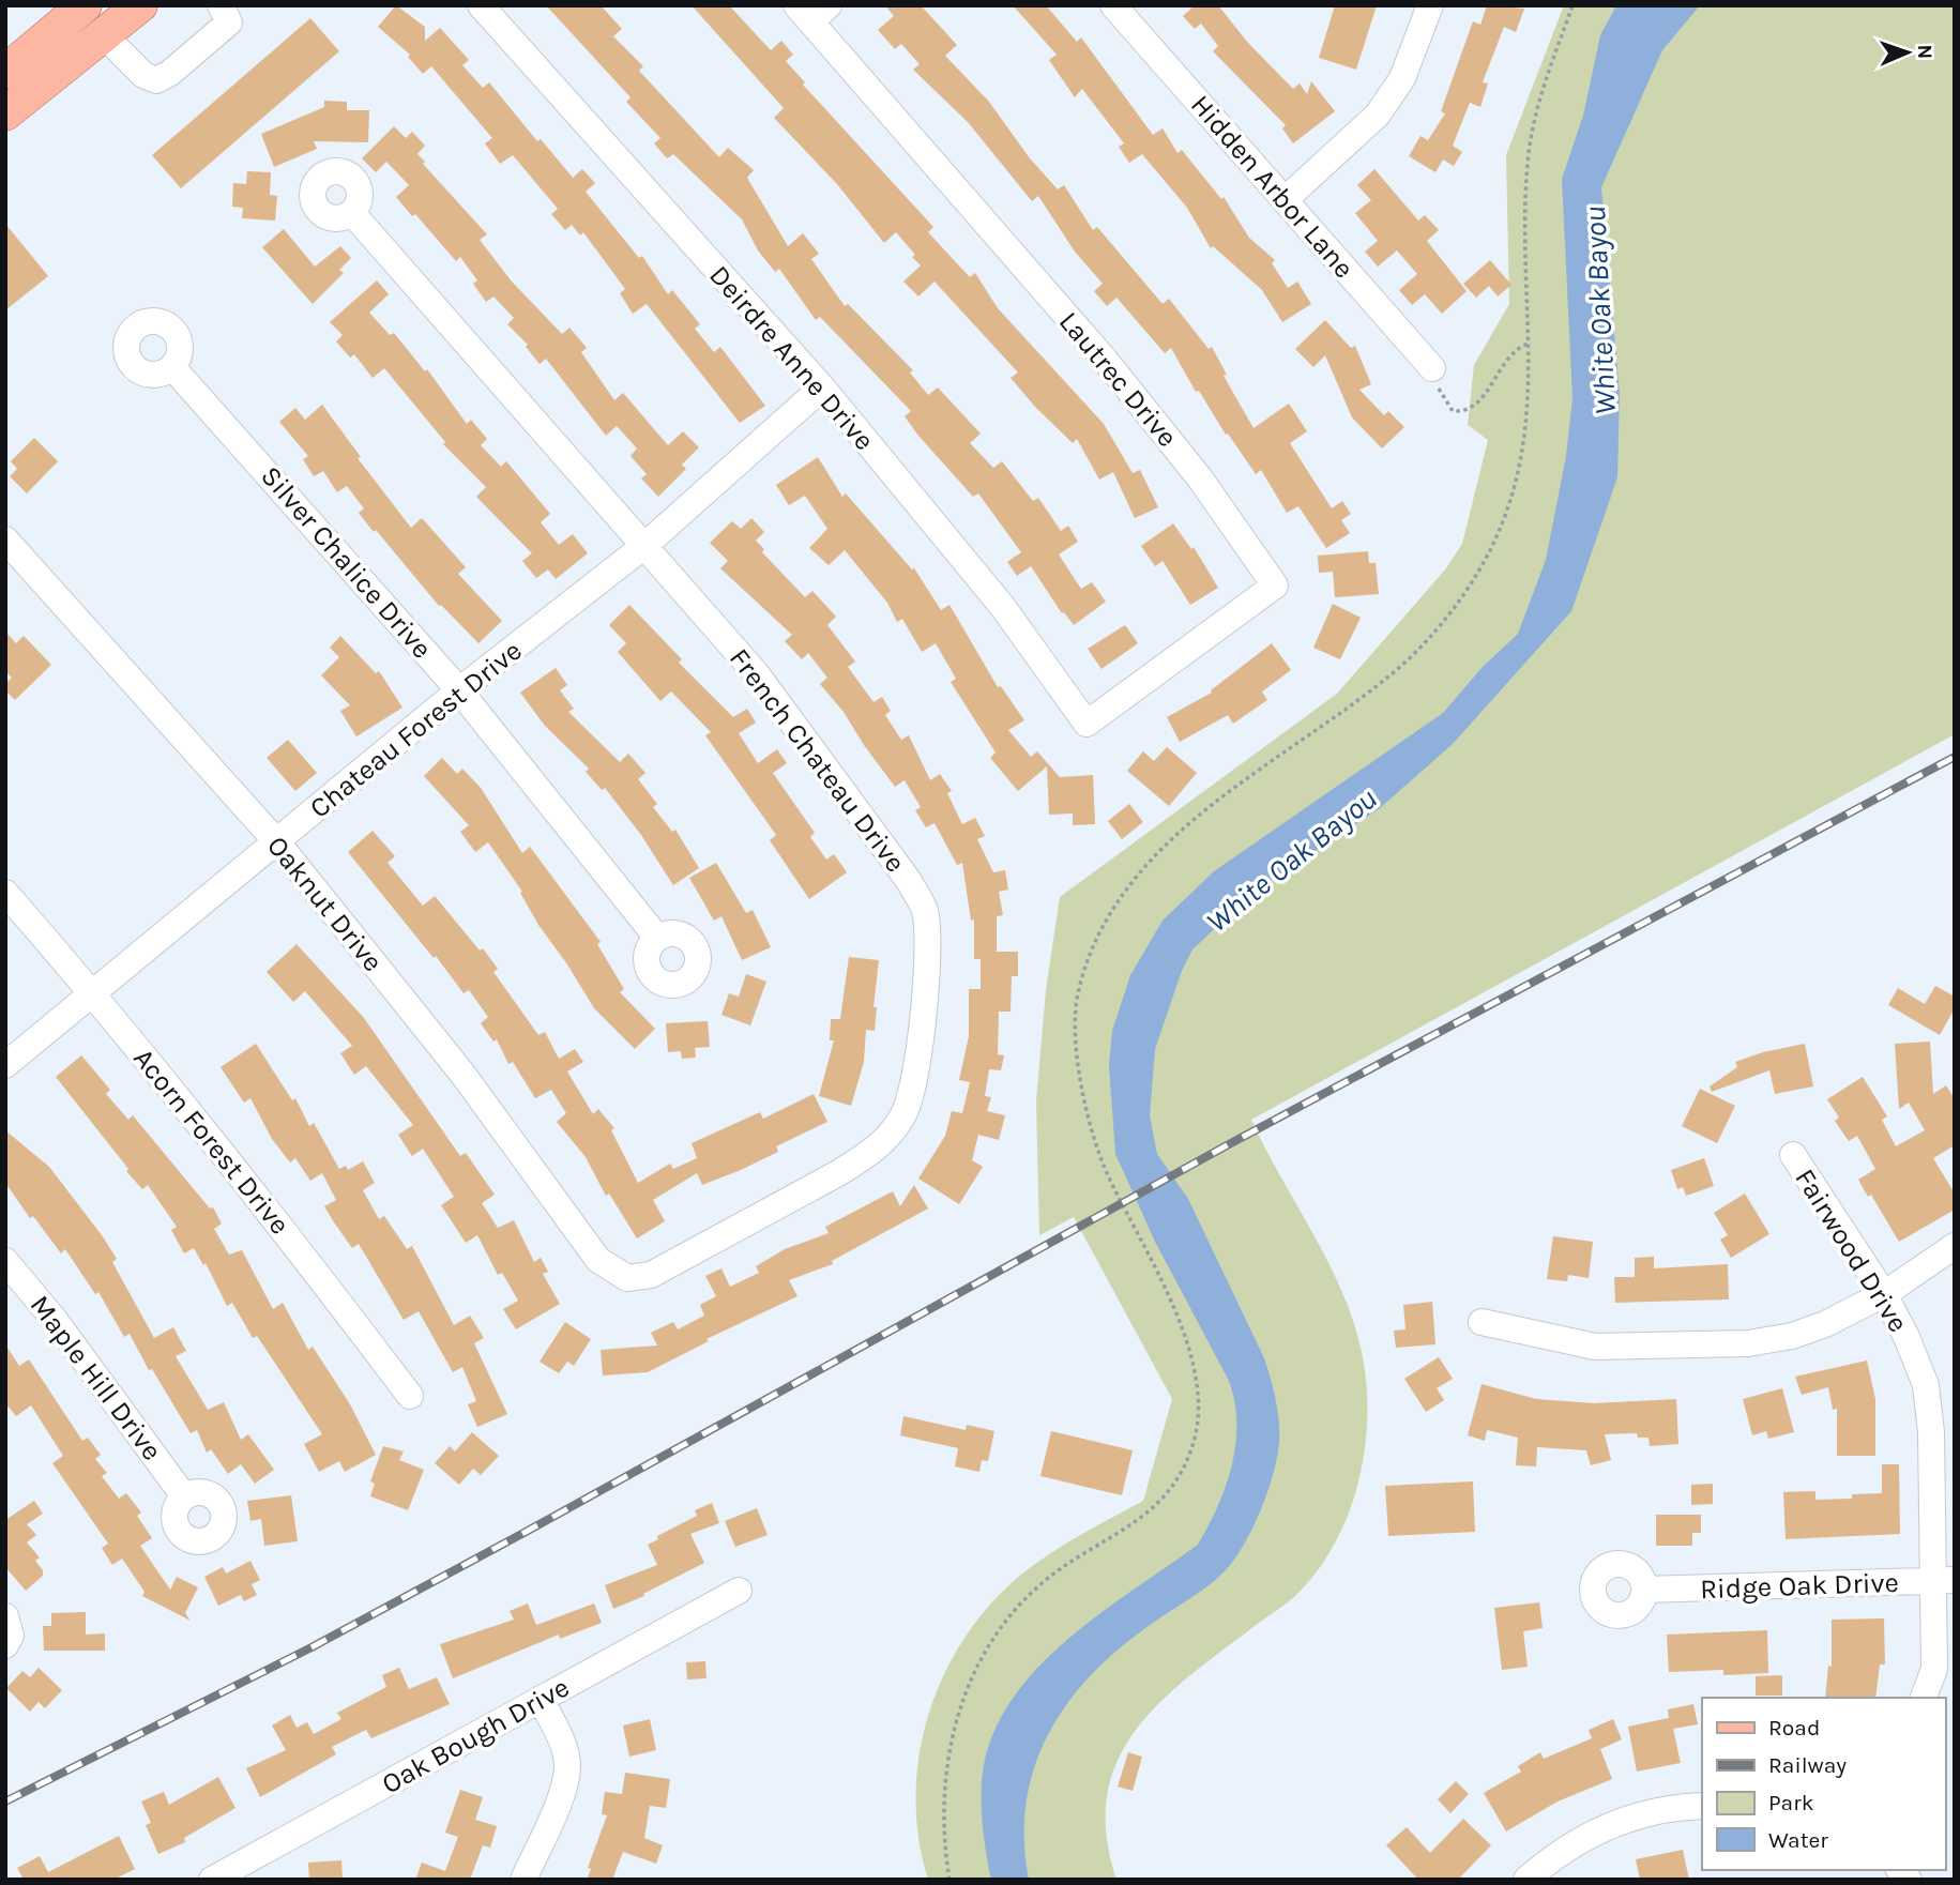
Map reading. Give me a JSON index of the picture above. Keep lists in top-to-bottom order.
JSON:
{
  "streets": {
    "street": [
      "Hidden Arbor Lane",
      "Deirdre Anne Drive",
      "Lautrec Drive",
      "Silver Chalice Drive",
      "Chateau Forest Drive",
      "French Chateau Drive",
      "Oaknut Drive",
      "Acorn Forest Drive",
      "Fairwood Drive",
      "Maple Hill Drive",
      "Ridge Oak Drive",
      "Oak Bough Drive"
    ]
  },
  "crossings": [
    ["Deirdre Anne Drive", "Lautrec Drive"],
    ["Deirdre Anne Drive", "Chateau Forest Drive"],
    ["Silver Chalice Drive", "Chateau Forest Drive"],
    ["Chateau Forest Drive", "French Chateau Drive"],
    ["Chateau Forest Drive", "Oaknut Drive"],
    ["Chateau Forest Drive", "Acorn Forest Drive"],
    ["French Chateau Drive", "Oaknut Drive"],
    ["Fairwood Drive", "Ridge Oak Drive"]
  ],
  "water": ["White Oak Bayou"],
  "legend": [
    "Road",
    "Railway",
    "Park",
    "Water"
  ],
  "north": "right"
}
